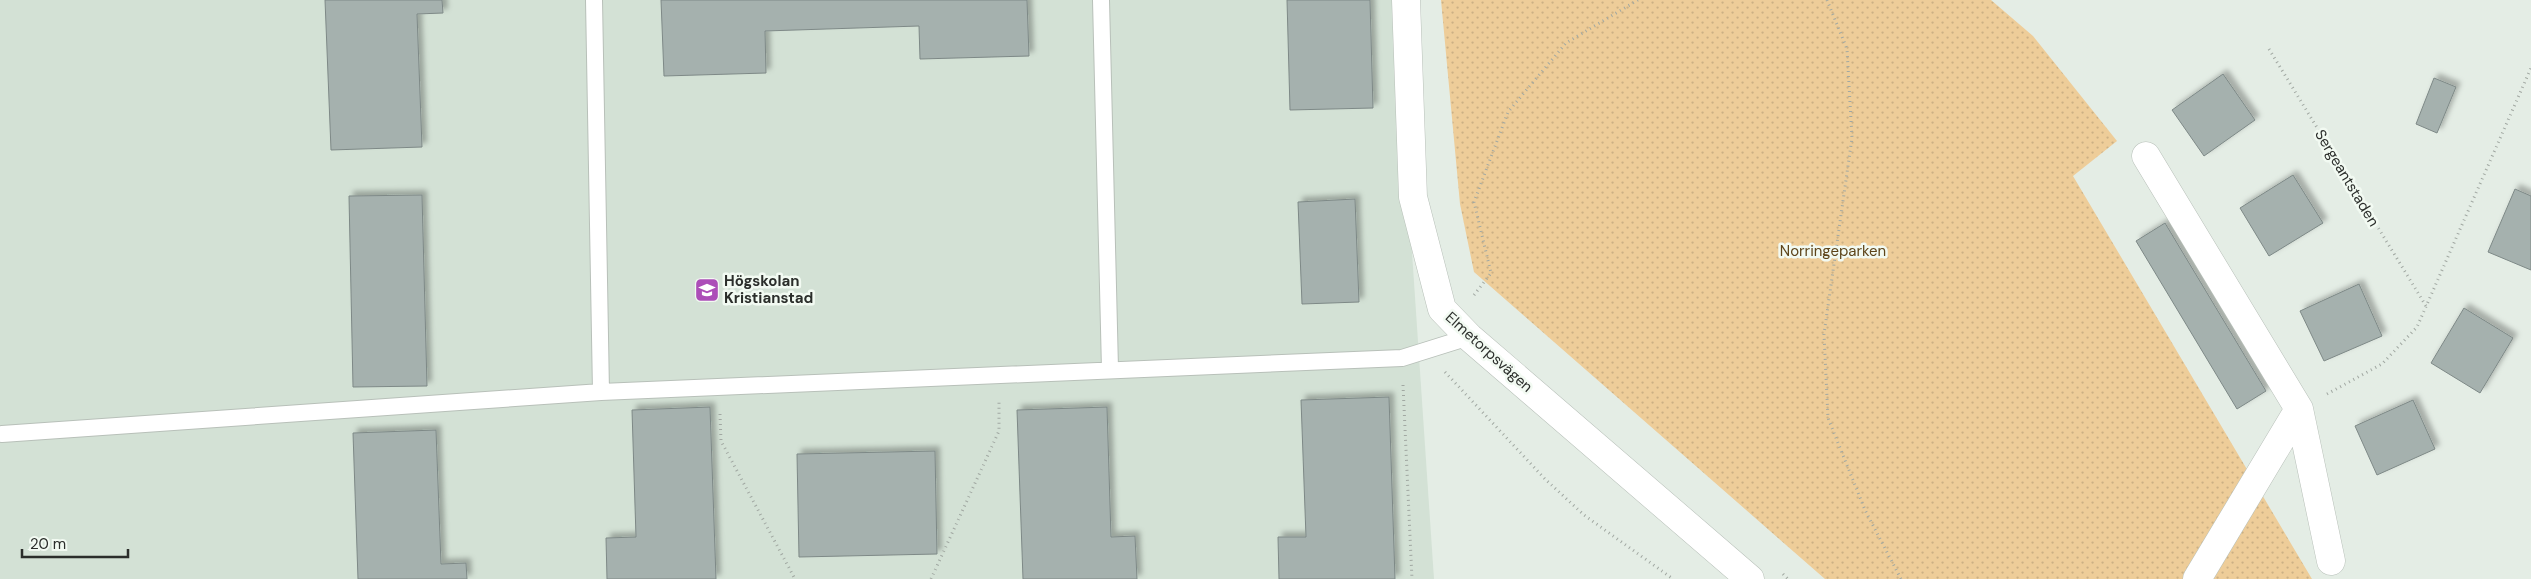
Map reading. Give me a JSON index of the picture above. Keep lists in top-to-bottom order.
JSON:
{
  "streets": {
    "street": ["Elmetorpsvägen"],
    "path": ["Sergeantstaden"]
  },
  "parks": ["Norringeparken"],
  "places": {
    "school or university": ["Högskolan Kristianstad"]
  },
  "scale_bar": "20 m"
}
